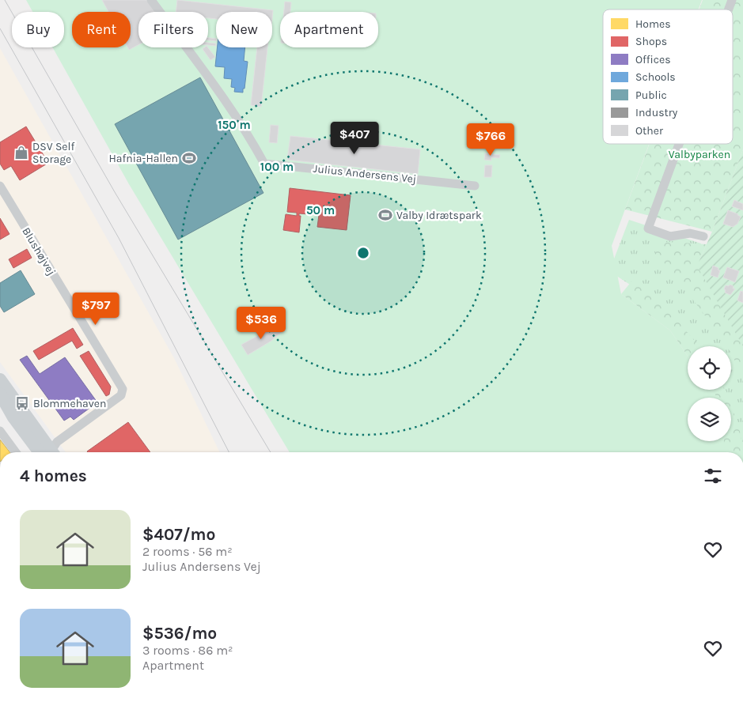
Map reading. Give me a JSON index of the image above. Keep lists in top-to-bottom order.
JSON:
{
  "streets": {
    "street": ["Julius Andersens Vej", "Blushøjvej"]
  },
  "parks": ["Valbyparken"],
  "places": {
    "shop": ["DSV Self Storage"],
    "sports": ["Hafnia-Hallen", "Valby Idrætspark"],
    "bus stop": ["Blommehaven"]
  },
  "legend": [
    "Homes",
    "Shops",
    "Offices",
    "Schools",
    "Public",
    "Industry",
    "Other"
  ],
  "page": {
    "chip": [
      "Buy",
      "Rent",
      "Filters",
      "New",
      "Apartment"
    ],
    "price": [
      "$407",
      "$766",
      "$797",
      "$536"
    ],
    "heading": "4 homes",
    "list": [
      {
        "name": "$407/mo",
        "note": "2 rooms · 56 m² · Julius Andersens Vej"
      },
      {
        "name": "$536/mo",
        "note": "3 rooms · 86 m² · Apartment"
      }
    ]
  },
  "rings": ["150 m", "100 m", "50 m"]
}
